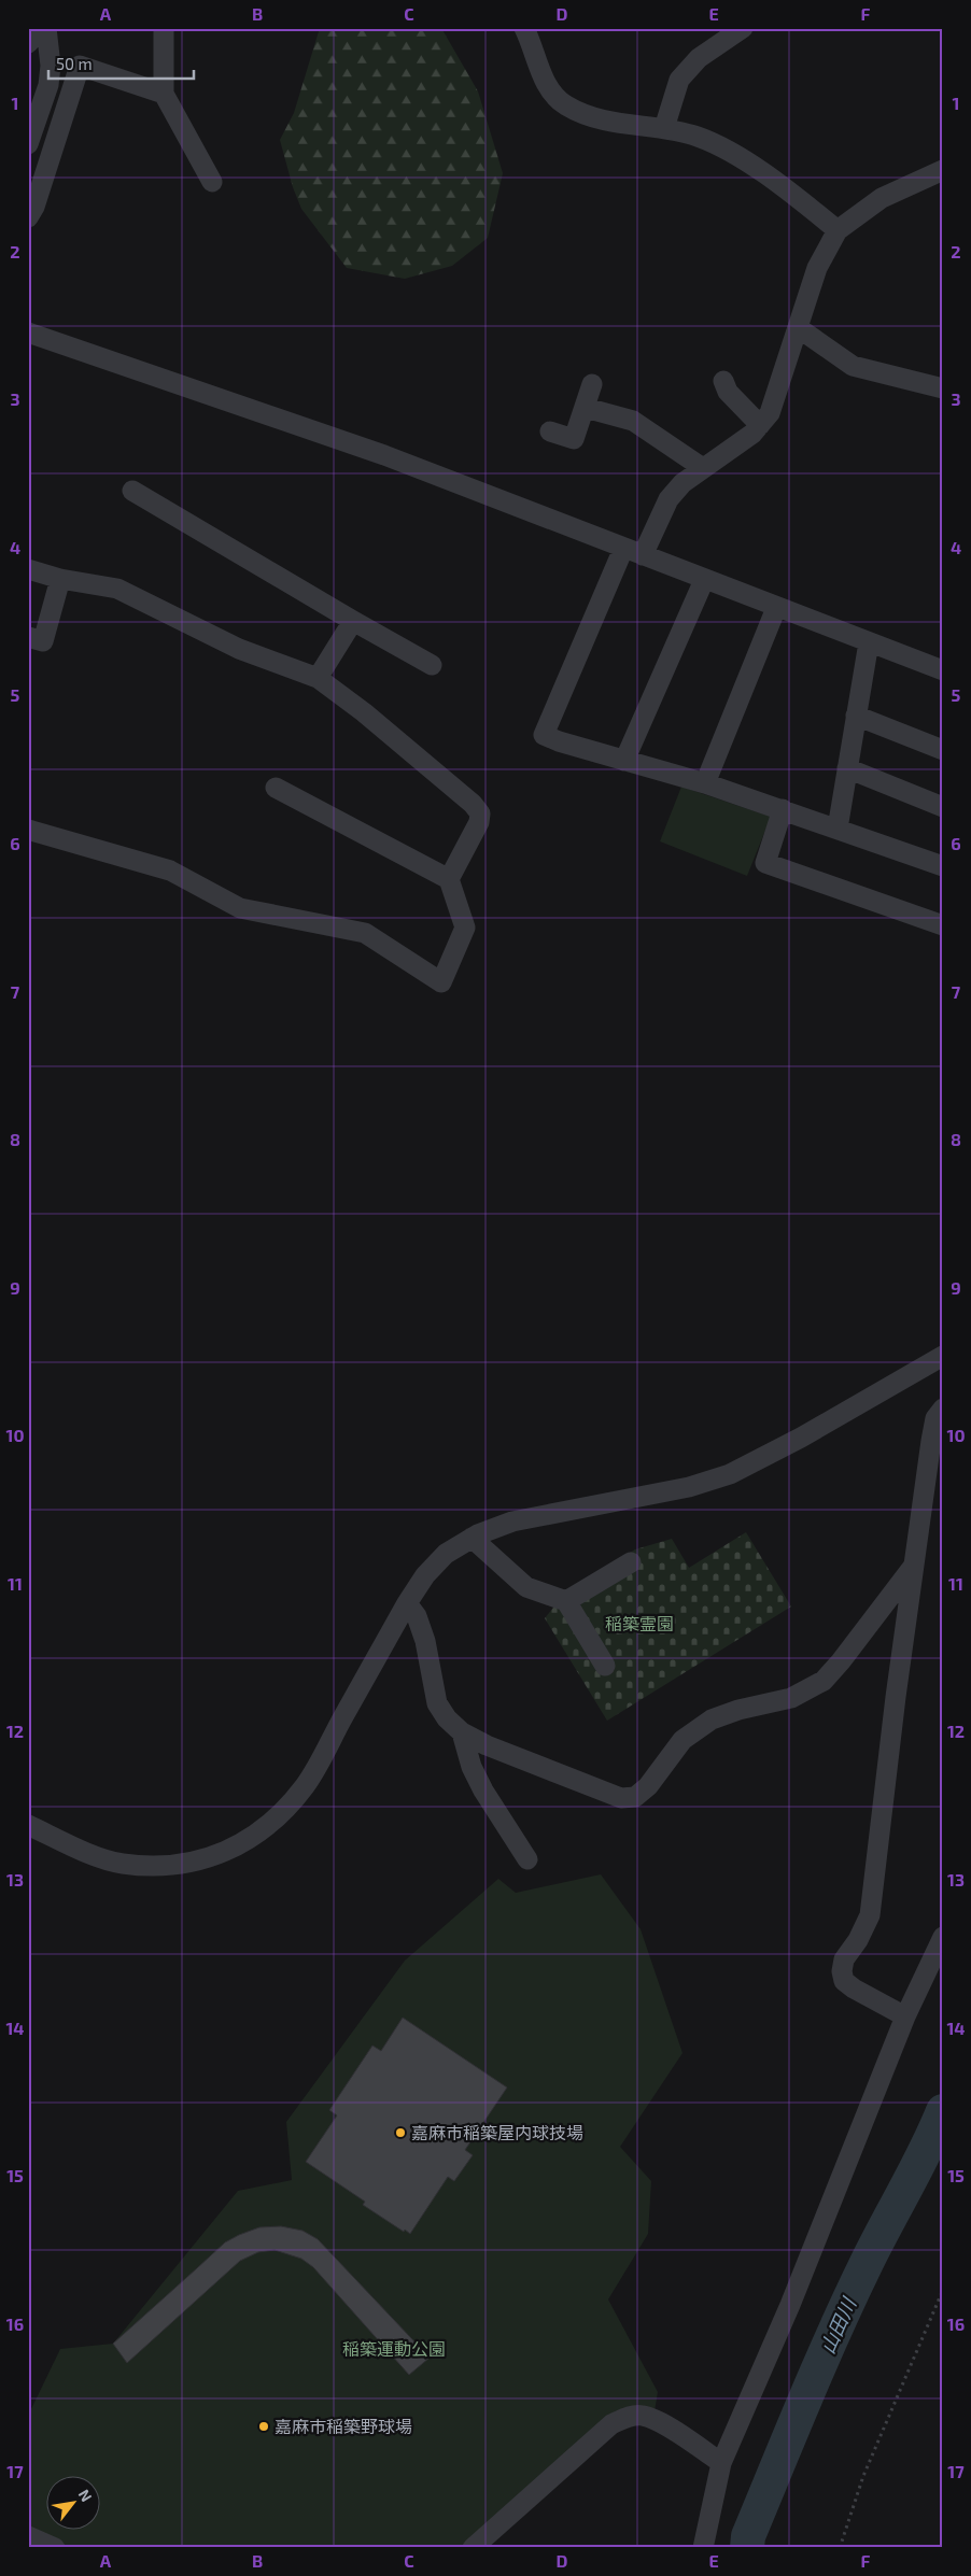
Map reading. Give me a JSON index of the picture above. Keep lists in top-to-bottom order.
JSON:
{
  "water": ["山田川"],
  "parks": ["稲築霊園", "稲築運動公園"],
  "places": ["嘉麻市稲築屋内球技場", "嘉麻市稲築野球場"],
  "scale_bar": "50 m",
  "north": "top right",
  "grid": {
    "columns": [
      "A",
      "B",
      "C",
      "D",
      "E",
      "F"
    ],
    "rows": [
      "1",
      "2",
      "3",
      "4",
      "5",
      "6",
      "7",
      "8",
      "9",
      "10",
      "11",
      "12",
      "13",
      "14",
      "15",
      "16",
      "17"
    ]
  }
}
